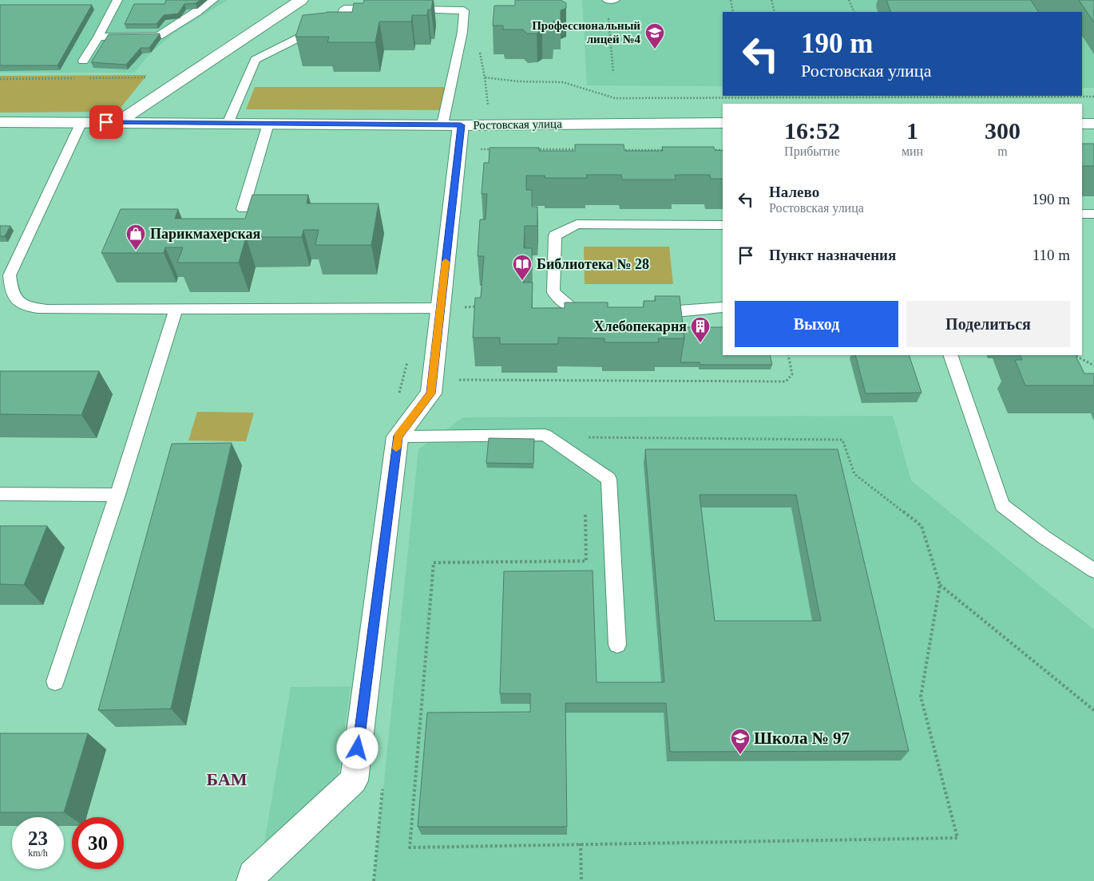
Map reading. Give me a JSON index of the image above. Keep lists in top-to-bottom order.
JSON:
{
  "streets": {
    "street": ["Ростовская улица"]
  },
  "districts": ["БАМ"],
  "places": {
    "school or university": ["Профессиональный лицей №4", "Школа № 97"],
    "shop": ["Парикмахерская"],
    "library": ["Библиотека № 28"],
    "building": ["Хлебопекарня"]
  },
  "page": {
    "turn": ["190 m", "Ростовская улица"],
    "eta": [
      "16:52",
      "Прибытие",
      "1",
      "мин",
      "300",
      "m"
    ],
    "list": [
      {
        "name": "Налево",
        "note": "Ростовская улица",
        "value": "190 m"
      },
      {
        "name": "Пункт назначения",
        "value": "110 m"
      }
    ],
    "buttons": ["Выход", "Поделиться"],
    "speed": "23 km/h",
    "limit": "30"
  }
}
